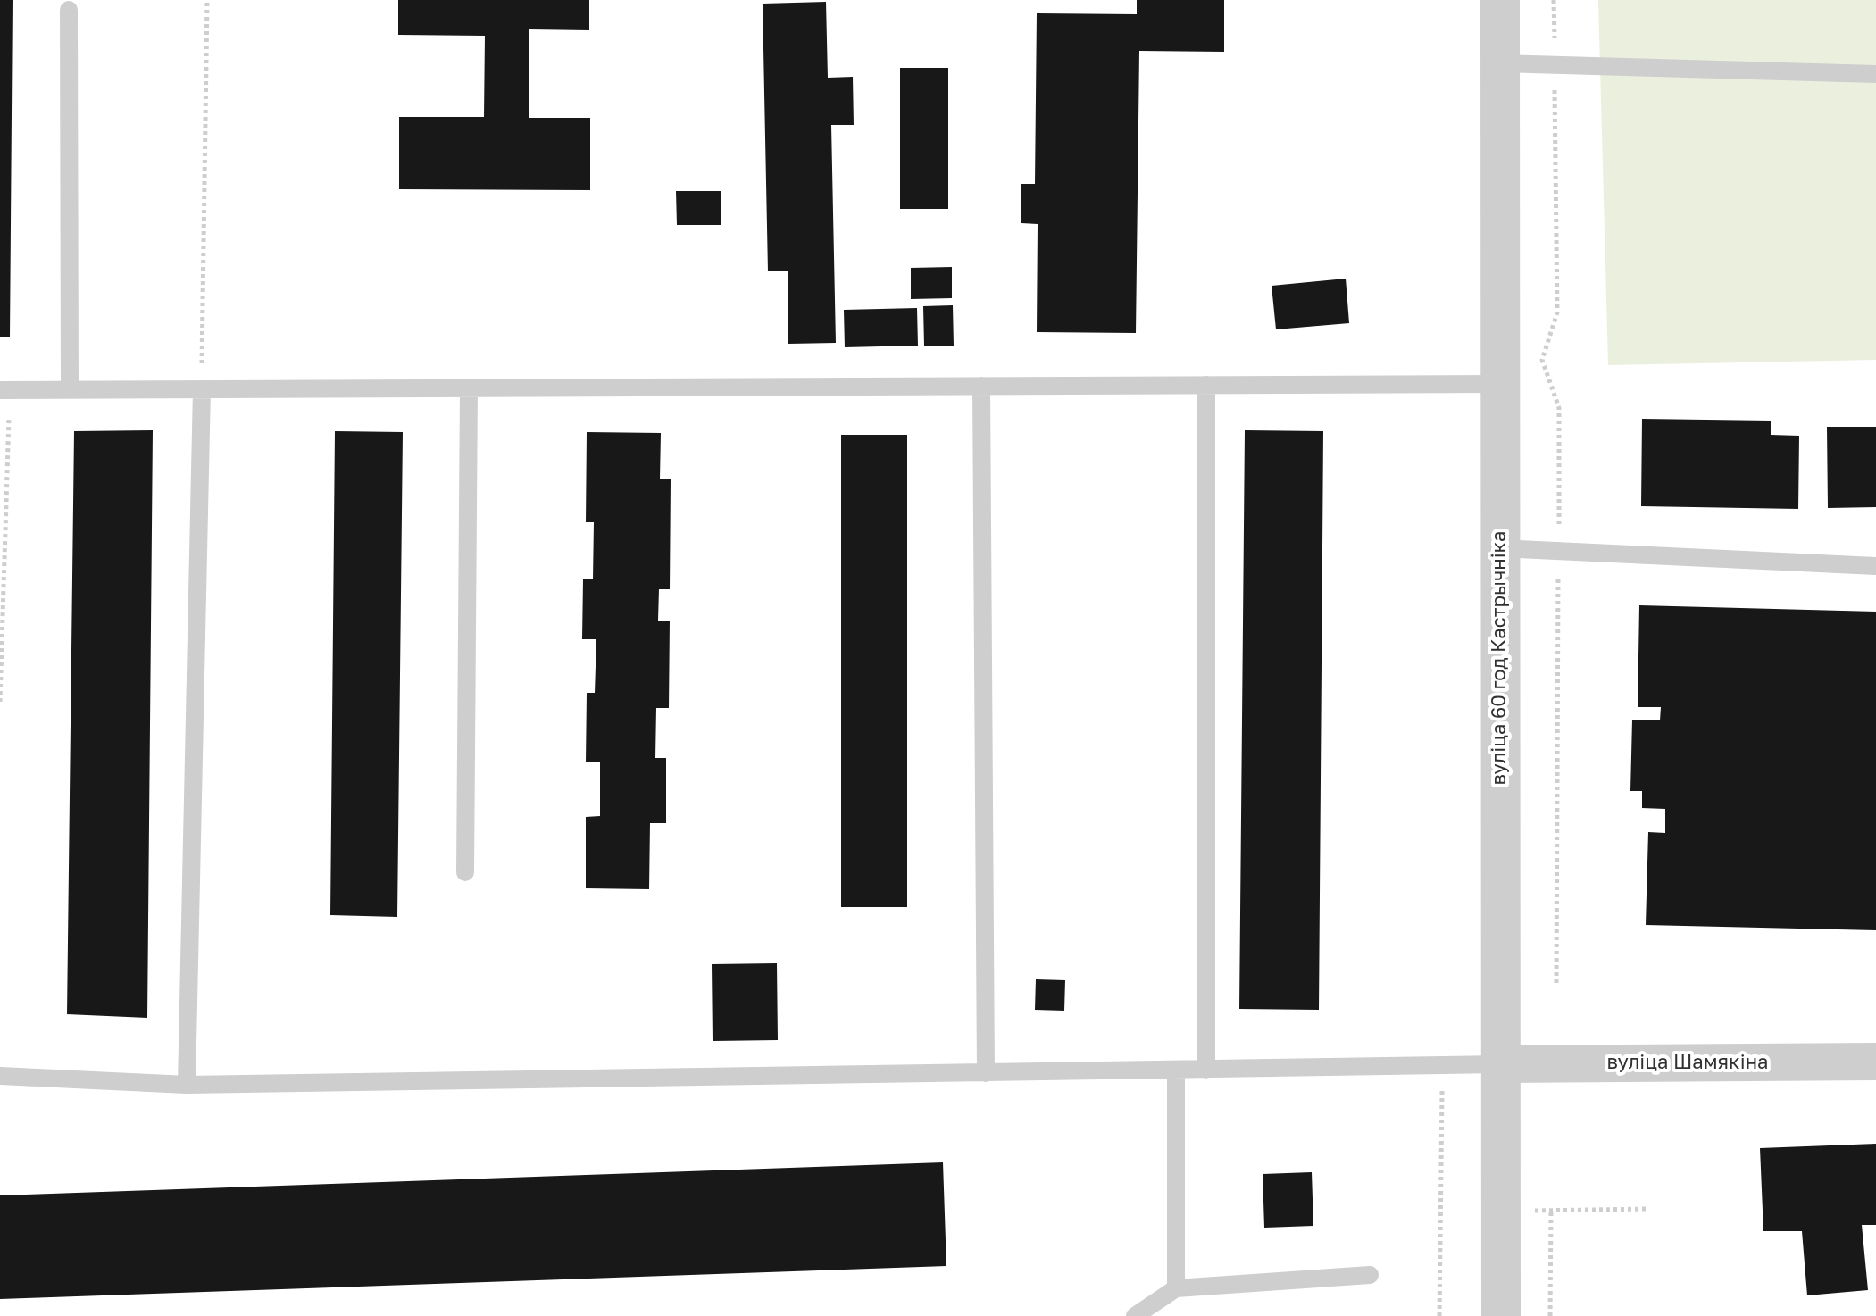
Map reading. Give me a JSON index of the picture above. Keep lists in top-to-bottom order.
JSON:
{
  "streets": {
    "street": ["вуліца 60 год Кастрычніка", "вуліца Шамякіна"]
  },
  "crossings": [
    ["вуліца 60 год Кастрычніка", "вуліца Шамякіна"]
  ]
}
